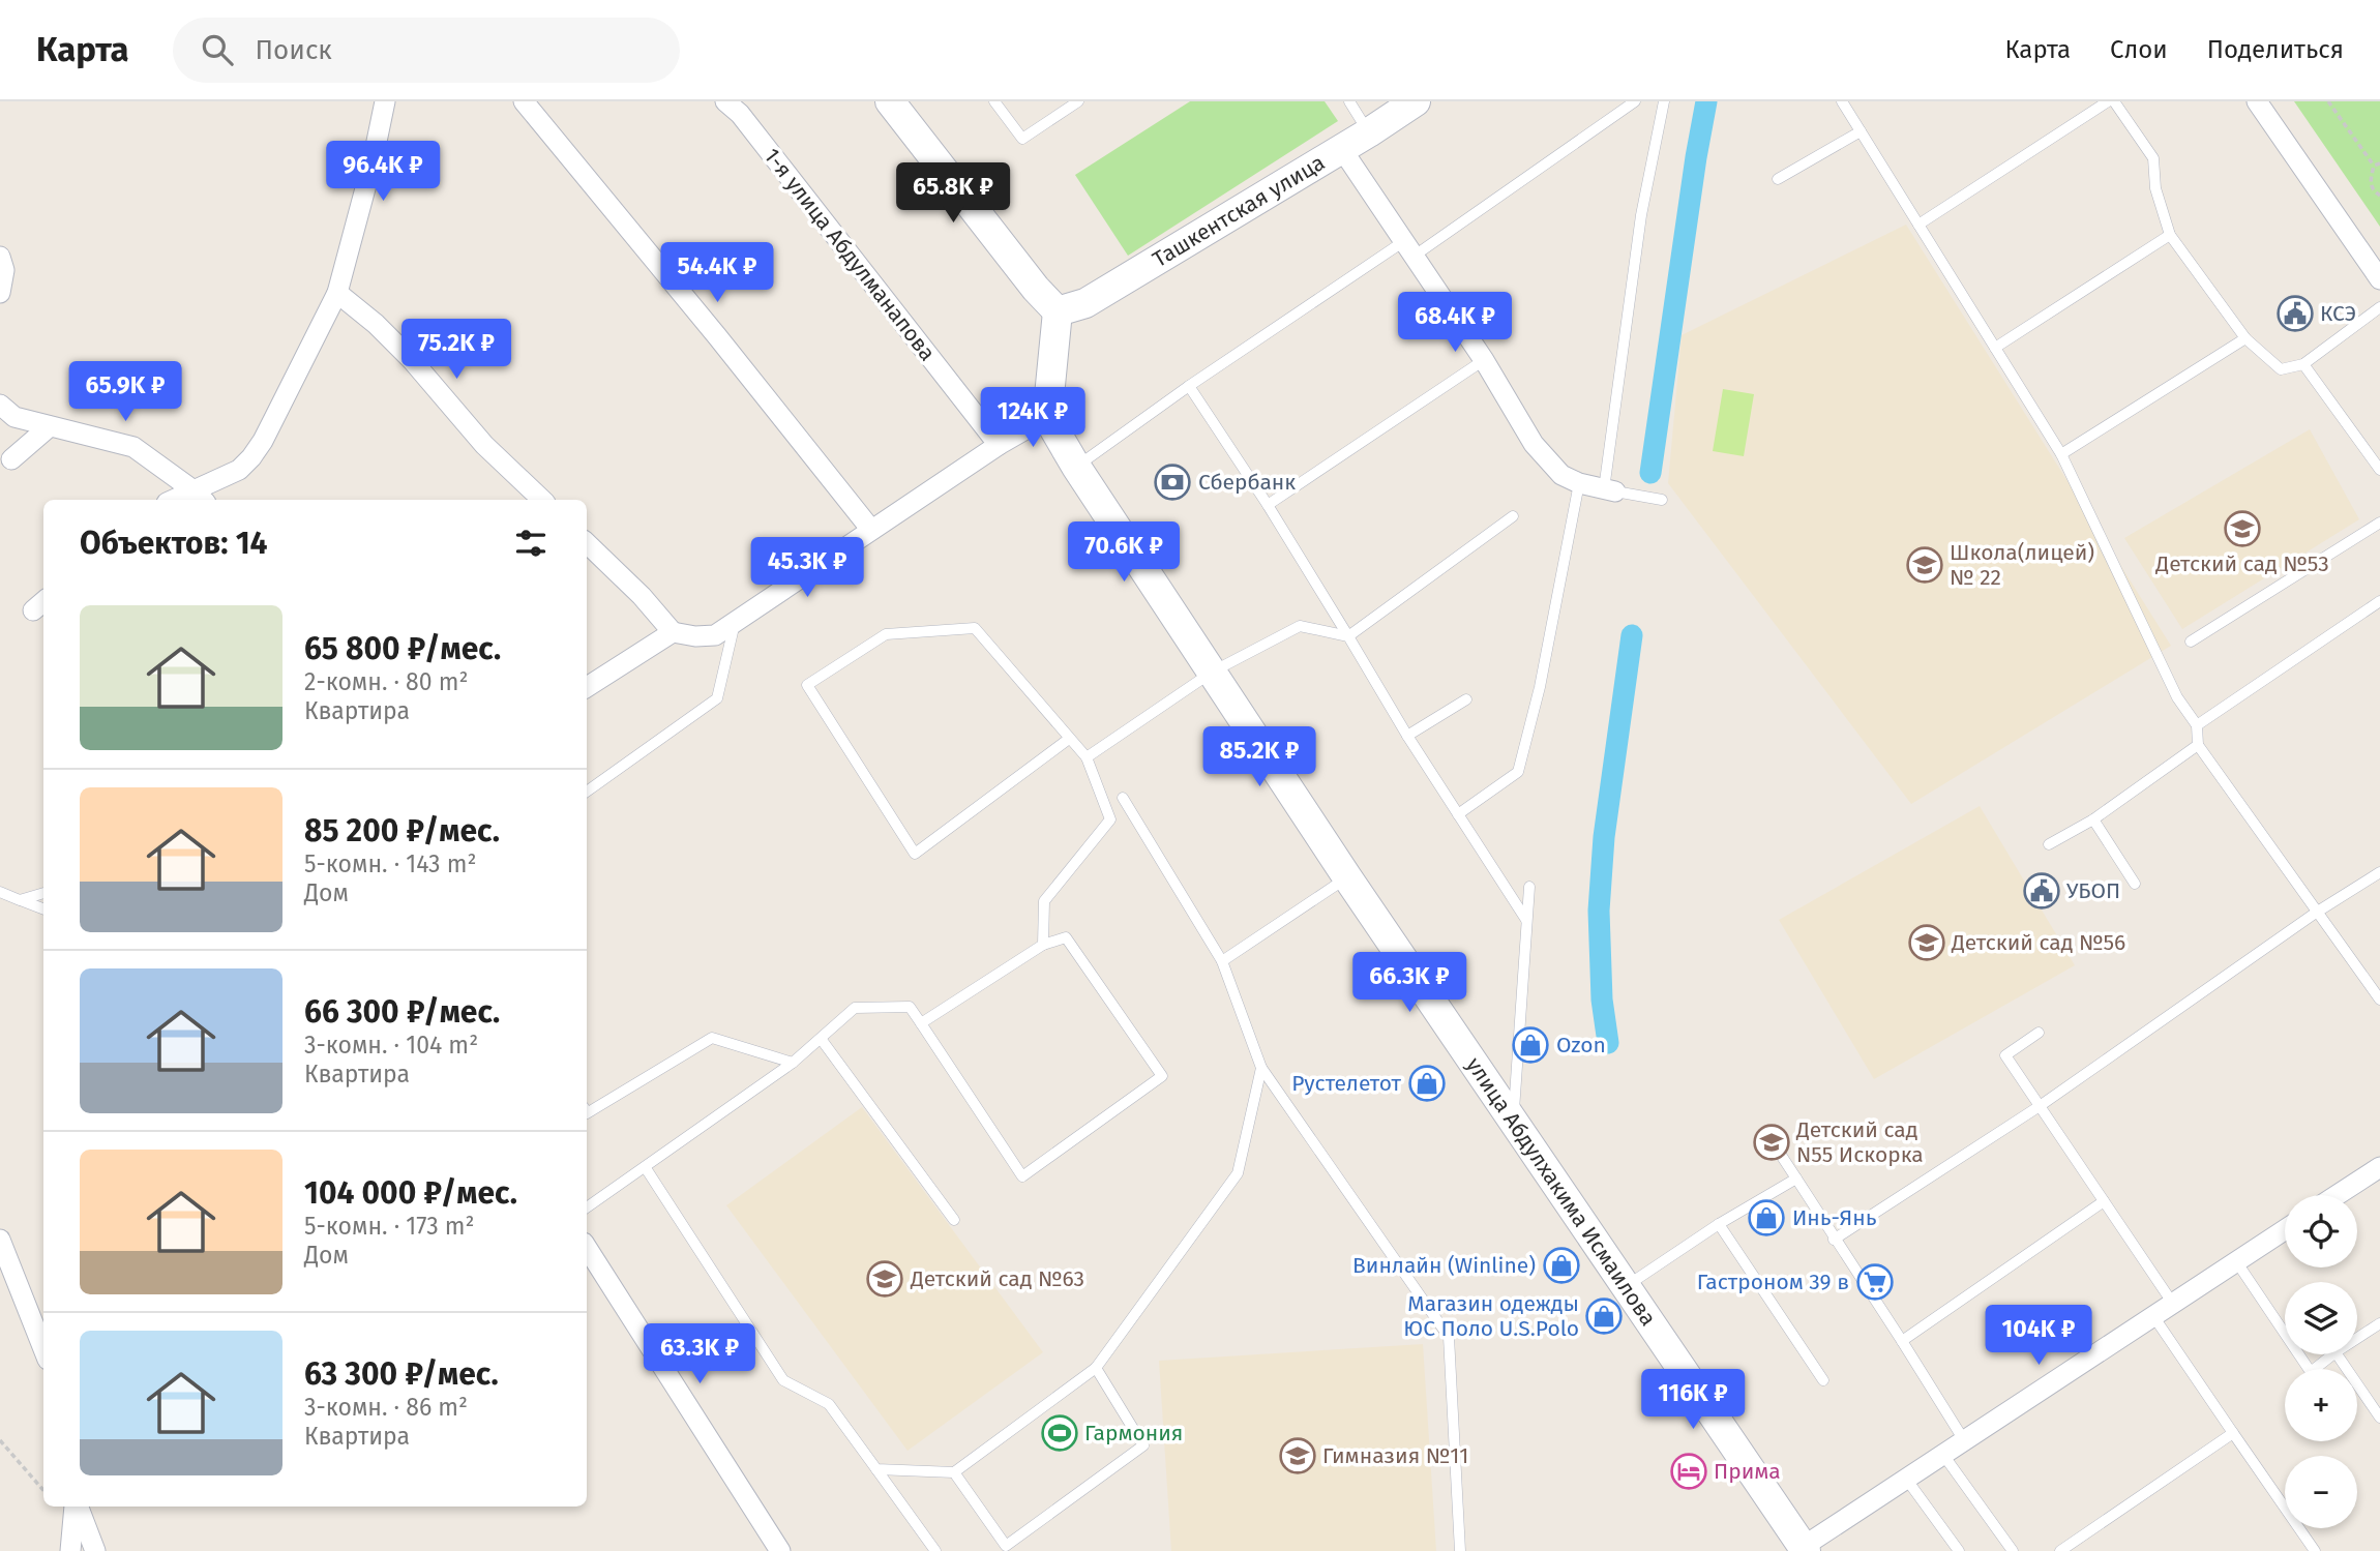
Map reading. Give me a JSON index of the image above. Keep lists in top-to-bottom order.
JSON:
{
  "streets": {
    "main road": ["Ташкентская улица", "улица Абдулхакима Исмаилова"],
    "street": ["1-я улица Абдулманапова"]
  },
  "places": {
    "public building": ["КСЭ", "УБОП"],
    "bank": ["Сбербанк"],
    "school or university": [
      "Детский сад №53",
      "Школа(лицей) № 22",
      "Детский сад №56",
      "Детский сад N55 Искорка",
      "Детский сад №63",
      "Гимназия №11"
    ],
    "shop": [
      "Ozon",
      "Рустелетот",
      "Инь-Янь",
      "Винлайн (Winline)",
      "Магазин одежды ЮС Поло U.S.Polo"
    ],
    "supermarket": ["Гастроном 39 в"],
    "sports": ["Гармония"],
    "hotel": ["Прима"]
  },
  "page": {
    "header": "Карта",
    "search": "Поиск",
    "nav": ["Карта", "Слои", "Поделиться"],
    "price": [
      "96.4K ₽",
      "65.8K ₽",
      "54.4K ₽",
      "68.4K ₽",
      "75.2K ₽",
      "65.9K ₽",
      "124K ₽",
      "70.6K ₽",
      "45.3K ₽",
      "85.2K ₽",
      "66.3K ₽",
      "104K ₽",
      "63.3K ₽",
      "116K ₽"
    ],
    "heading": "Объектов: 14",
    "list": [
      {
        "name": "65 800 ₽/мес.",
        "note": "2-комн. · 80 m² · Квартира"
      },
      {
        "name": "85 200 ₽/мес.",
        "note": "5-комн. · 143 m² · Дом"
      },
      {
        "name": "66 300 ₽/мес.",
        "note": "3-комн. · 104 m² · Квартира"
      },
      {
        "name": "104 000 ₽/мес.",
        "note": "5-комн. · 173 m² · Дом"
      },
      {
        "name": "63 300 ₽/мес.",
        "note": "3-комн. · 86 m² · Квартира"
      }
    ],
    "map_buttons": ["+", "−"]
  }
}
